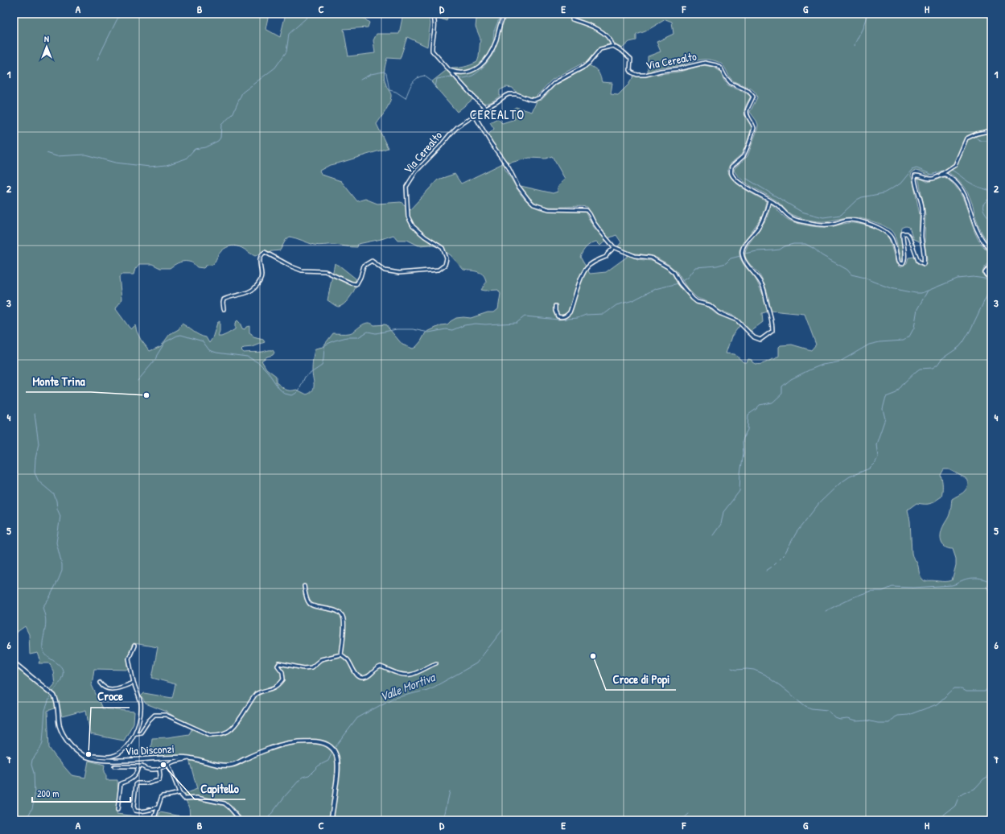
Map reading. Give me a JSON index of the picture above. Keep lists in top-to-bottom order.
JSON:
{
  "streets": {
    "street": ["Via Cerealto", "Via Disconzi"]
  },
  "districts": ["CEREALTO"],
  "water": ["Valle Mortiva"],
  "places": [
    "Monte Trina",
    "Croce di Popi",
    "Croce",
    "Capitello"
  ],
  "scale_bar": "200 m",
  "north": "top",
  "grid": {
    "columns": [
      "A",
      "B",
      "C",
      "D",
      "E",
      "F",
      "G",
      "H"
    ],
    "rows": [
      "1",
      "2",
      "3",
      "4",
      "5",
      "6",
      "7"
    ]
  }
}
